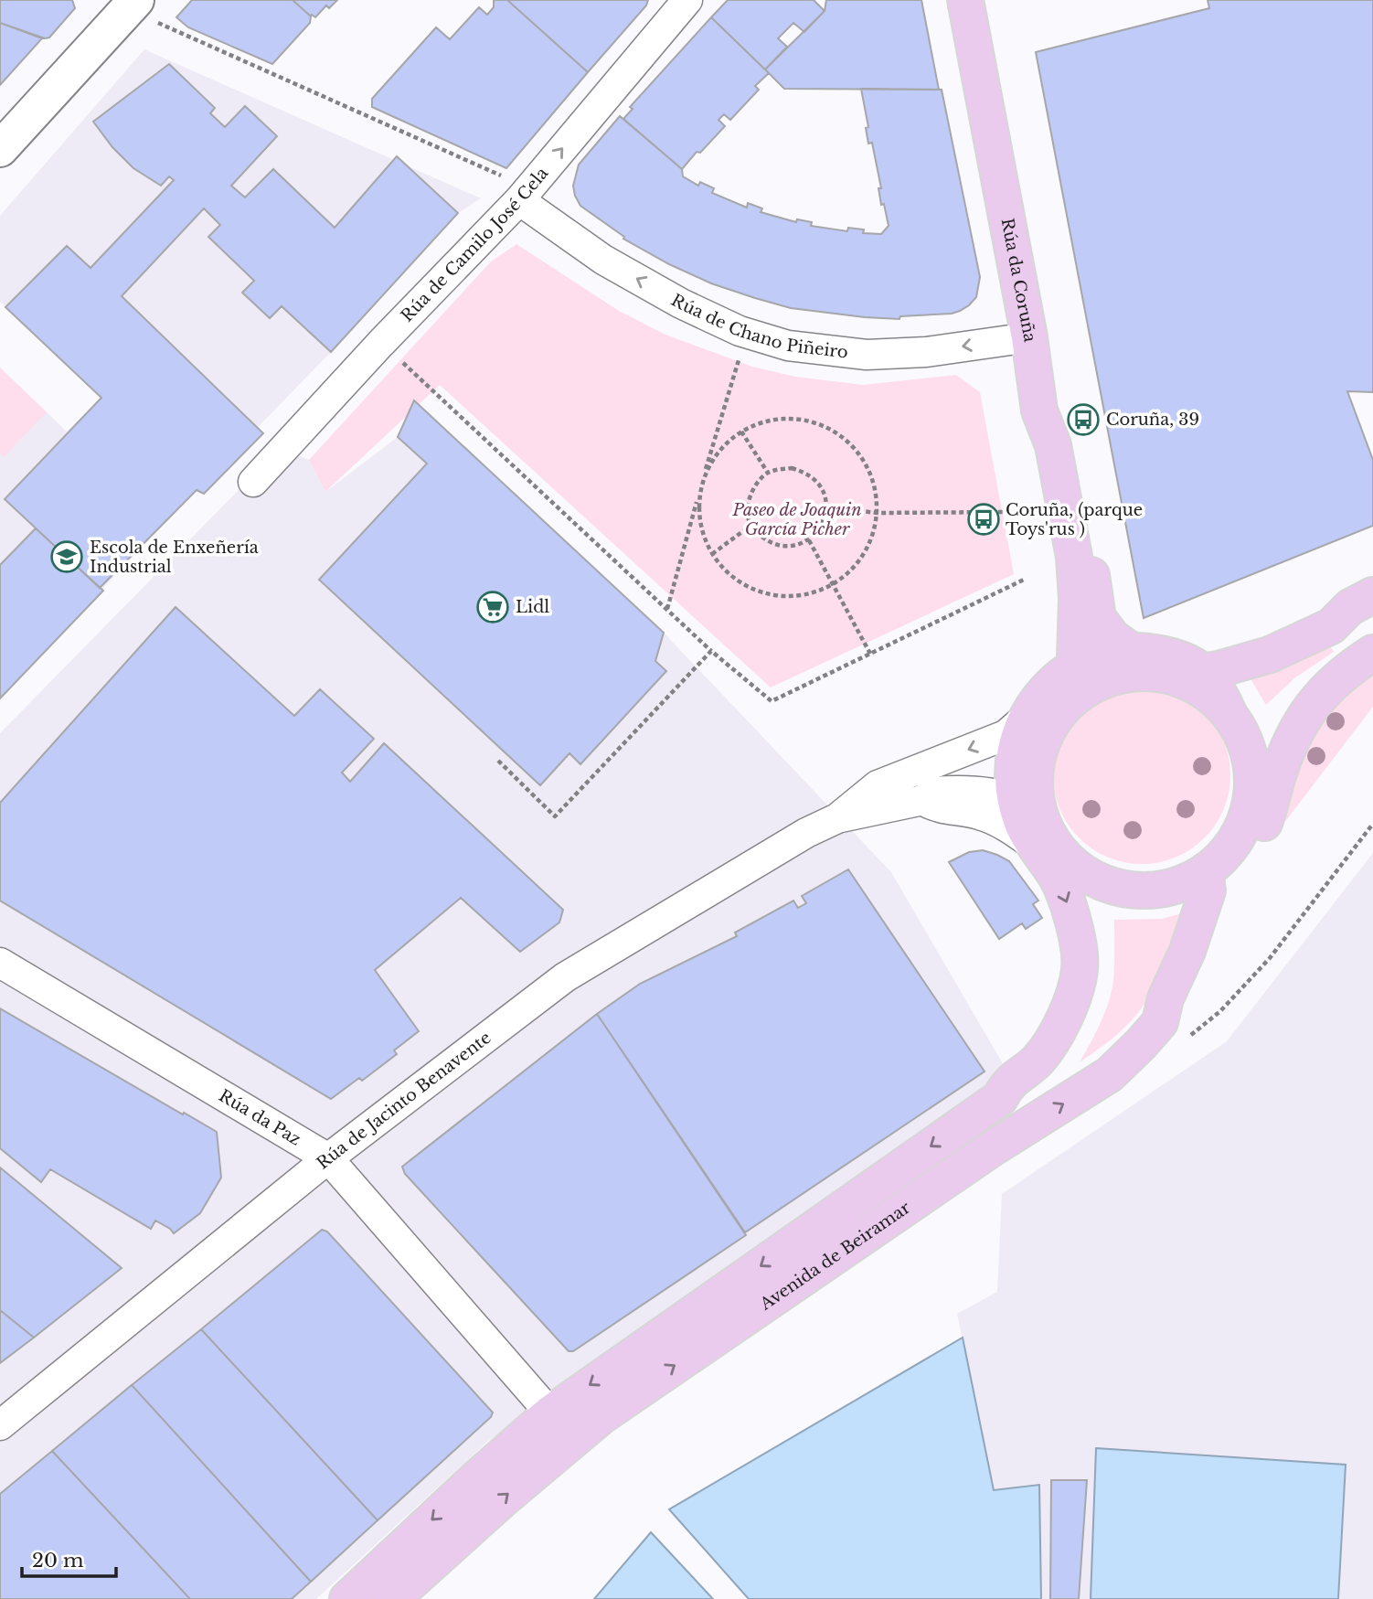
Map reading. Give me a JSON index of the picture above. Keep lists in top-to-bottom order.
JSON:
{
  "streets": {
    "main road": ["Rúa da Coruña", "Avenida de Beiramar"],
    "street": [
      "Rúa de Camilo José Cela",
      "Rúa de Chano Piñeiro",
      "Rúa de Jacinto Benavente",
      "Rúa da Paz"
    ]
  },
  "crossings": [
    ["Rúa de Camilo José Cela", "Rúa de Chano Piñeiro"],
    ["Rúa da Coruña", "Rúa de Chano Piñeiro"],
    ["Rúa da Coruña", "Rúa de Jacinto Benavente"],
    ["Rúa da Coruña", "Avenida de Beiramar"],
    ["Rúa de Jacinto Benavente", "Rúa da Paz"],
    ["Rúa de Jacinto Benavente", "Avenida de Beiramar"],
    ["Rúa da Paz", "Avenida de Beiramar"]
  ],
  "one_way": ["Rúa de Camilo José Cela", "Rúa de Chano Piñeiro"],
  "parks": ["Paseo de Joaquin García Picher"],
  "places": {
    "bus stop": ["Coruña, 39", "Coruña, (parque Toys'rus )"],
    "school or university": ["Escola de Enxeñería Industrial"],
    "supermarket": ["Lidl"]
  },
  "scale_bar": "20 m"
}
